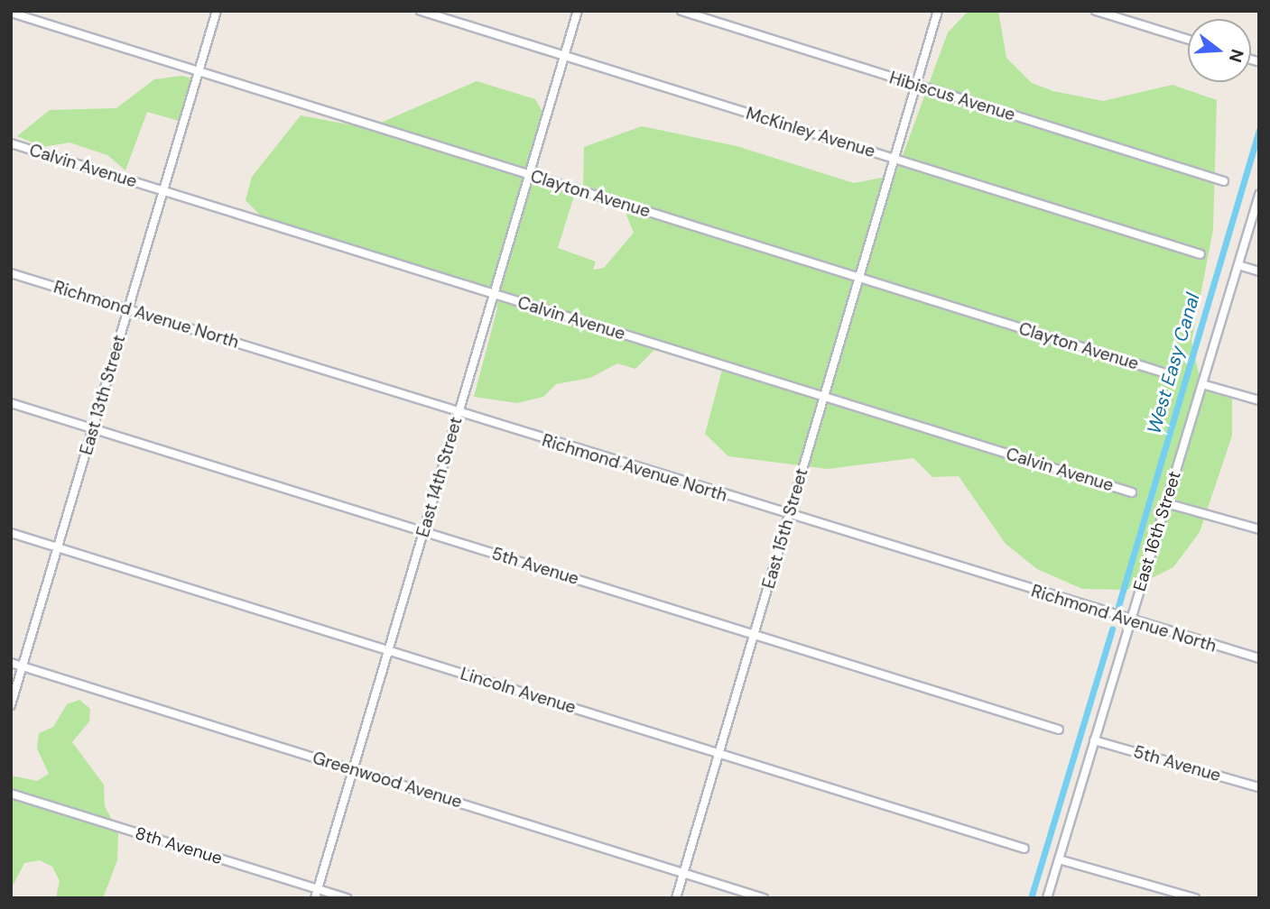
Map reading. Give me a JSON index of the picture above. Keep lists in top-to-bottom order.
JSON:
{
  "streets": {
    "street": [
      "Hibiscus Avenue",
      "McKinley Avenue",
      "Calvin Avenue",
      "Clayton Avenue",
      "Richmond Avenue North",
      "East 13th Street",
      "East 14th Street",
      "East 15th Street",
      "East 16th Street",
      "5th Avenue",
      "Lincoln Avenue",
      "Greenwood Avenue",
      "8th Avenue"
    ]
  },
  "crossings": [
    ["Hibiscus Avenue", "East 15th Street"],
    ["McKinley Avenue", "East 14th Street"],
    ["McKinley Avenue", "East 15th Street"],
    ["Calvin Avenue", "East 13th Street"],
    ["Calvin Avenue", "East 14th Street"],
    ["Calvin Avenue", "East 15th Street"],
    ["Clayton Avenue", "East 13th Street"],
    ["Clayton Avenue", "East 14th Street"],
    ["Clayton Avenue", "East 15th Street"],
    ["Richmond Avenue North", "East 13th Street"],
    ["Richmond Avenue North", "East 14th Street"],
    ["Richmond Avenue North", "East 15th Street"],
    ["Richmond Avenue North", "East 16th Street"],
    ["East 13th Street", "5th Avenue"],
    ["East 13th Street", "Lincoln Avenue"],
    ["East 13th Street", "Greenwood Avenue"],
    ["East 14th Street", "5th Avenue"],
    ["East 14th Street", "Lincoln Avenue"],
    ["East 14th Street", "Greenwood Avenue"],
    ["East 14th Street", "8th Avenue"],
    ["East 15th Street", "5th Avenue"],
    ["East 15th Street", "Lincoln Avenue"],
    ["East 15th Street", "Greenwood Avenue"],
    ["East 16th Street", "5th Avenue"]
  ],
  "water": ["West Easy Canal"],
  "north": "right"
}
